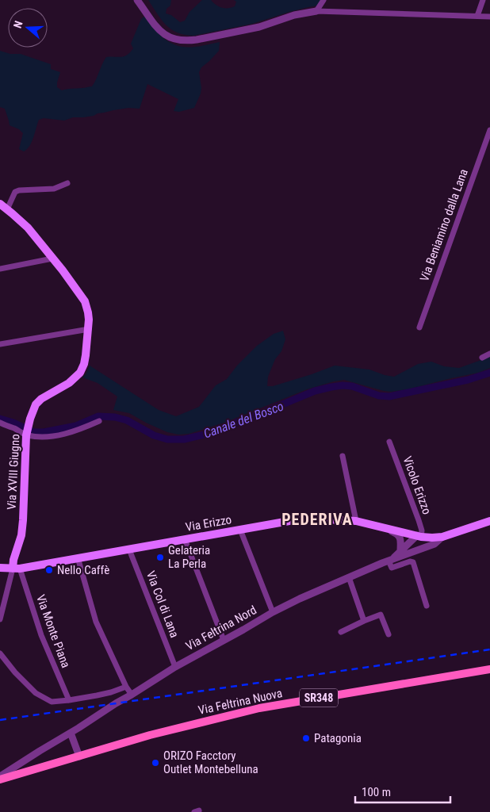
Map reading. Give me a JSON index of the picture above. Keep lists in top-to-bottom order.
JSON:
{
  "streets": {
    "main road": [
      "Via XVIII Giugno",
      "Via Erizzo",
      "Via Feltrina Nord",
      "SR348",
      "Via Feltrina Nuova"
    ],
    "street": [
      "Via Beniamino dalla Lana",
      "Vicolo Erizzo",
      "Via Col di Lana",
      "Via Monte Piana"
    ]
  },
  "crossings": [
    ["Via XVIII Giugno", "Via Erizzo"],
    ["Via XVIII Giugno", "Via Monte Piana"],
    ["Vicolo Erizzo", "Via Erizzo"],
    ["Vicolo Erizzo", "Via Feltrina Nord"],
    ["Via Erizzo", "Via Col di Lana"],
    ["Via Erizzo", "Via Feltrina Nord"],
    ["Via Erizzo", "Via Monte Piana"],
    ["Via Col di Lana", "Via Feltrina Nord"],
    ["Via Feltrina Nord", "Via Feltrina Nuova"]
  ],
  "districts": ["PEDERIVA"],
  "water": ["Canale del Bosco"],
  "places": [
    "Gelateria La Perla",
    "Nello Caffè",
    "Patagonia",
    "ORIZO Facctory Outlet Montebelluna"
  ],
  "scale_bar": "100 m",
  "north": "left"
}
